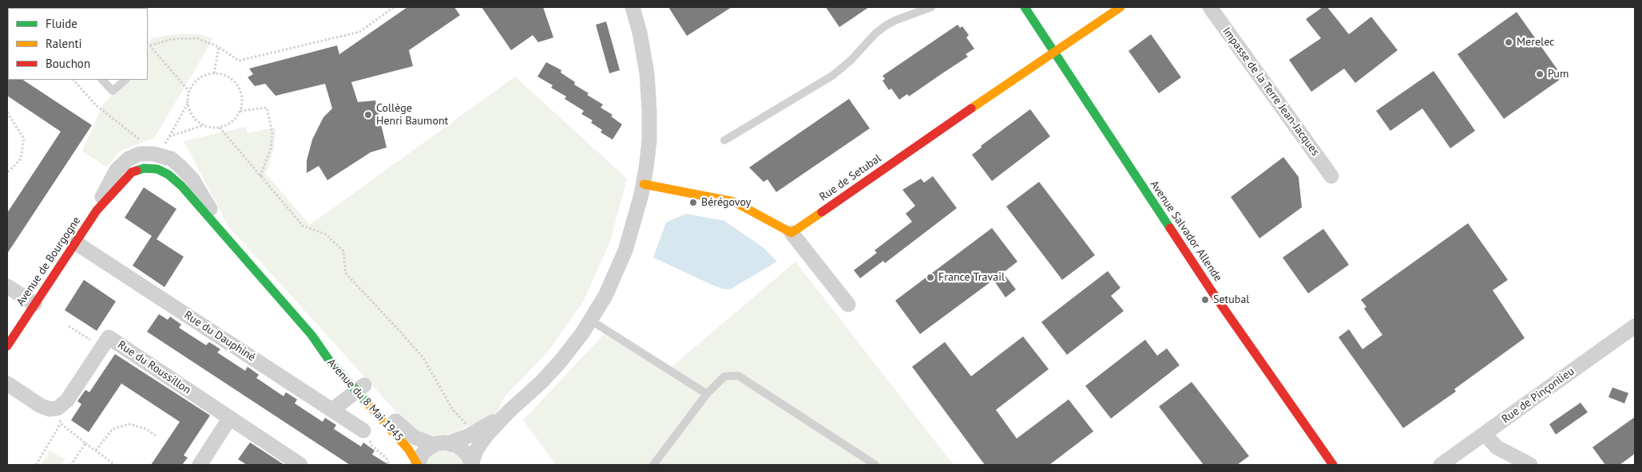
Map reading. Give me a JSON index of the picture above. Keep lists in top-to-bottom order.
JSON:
{
  "streets": {
    "street": [
      "Impasse de la Terre Jean-Jacques",
      "Rue de Setubal",
      "Avenue Salvador Allende",
      "Avenue de Bourgogne",
      "Rue du Dauphiné",
      "Rue du Roussillon",
      "Rue de Pinçonlieu",
      "Avenue du 8 Mai 1945"
    ]
  },
  "crossings": [
    ["Rue de Setubal", "Avenue Salvador Allende"],
    ["Avenue de Bourgogne", "Rue du Dauphiné"],
    ["Avenue de Bourgogne", "Avenue du 8 Mai 1945"]
  ],
  "places": [
    "Merelec",
    "Pum",
    "Collège Henri Baumont",
    "Bérégovoy",
    "France Travail",
    "Setubal"
  ],
  "legend": ["Fluide", "Ralenti", "Bouchon"]
}
